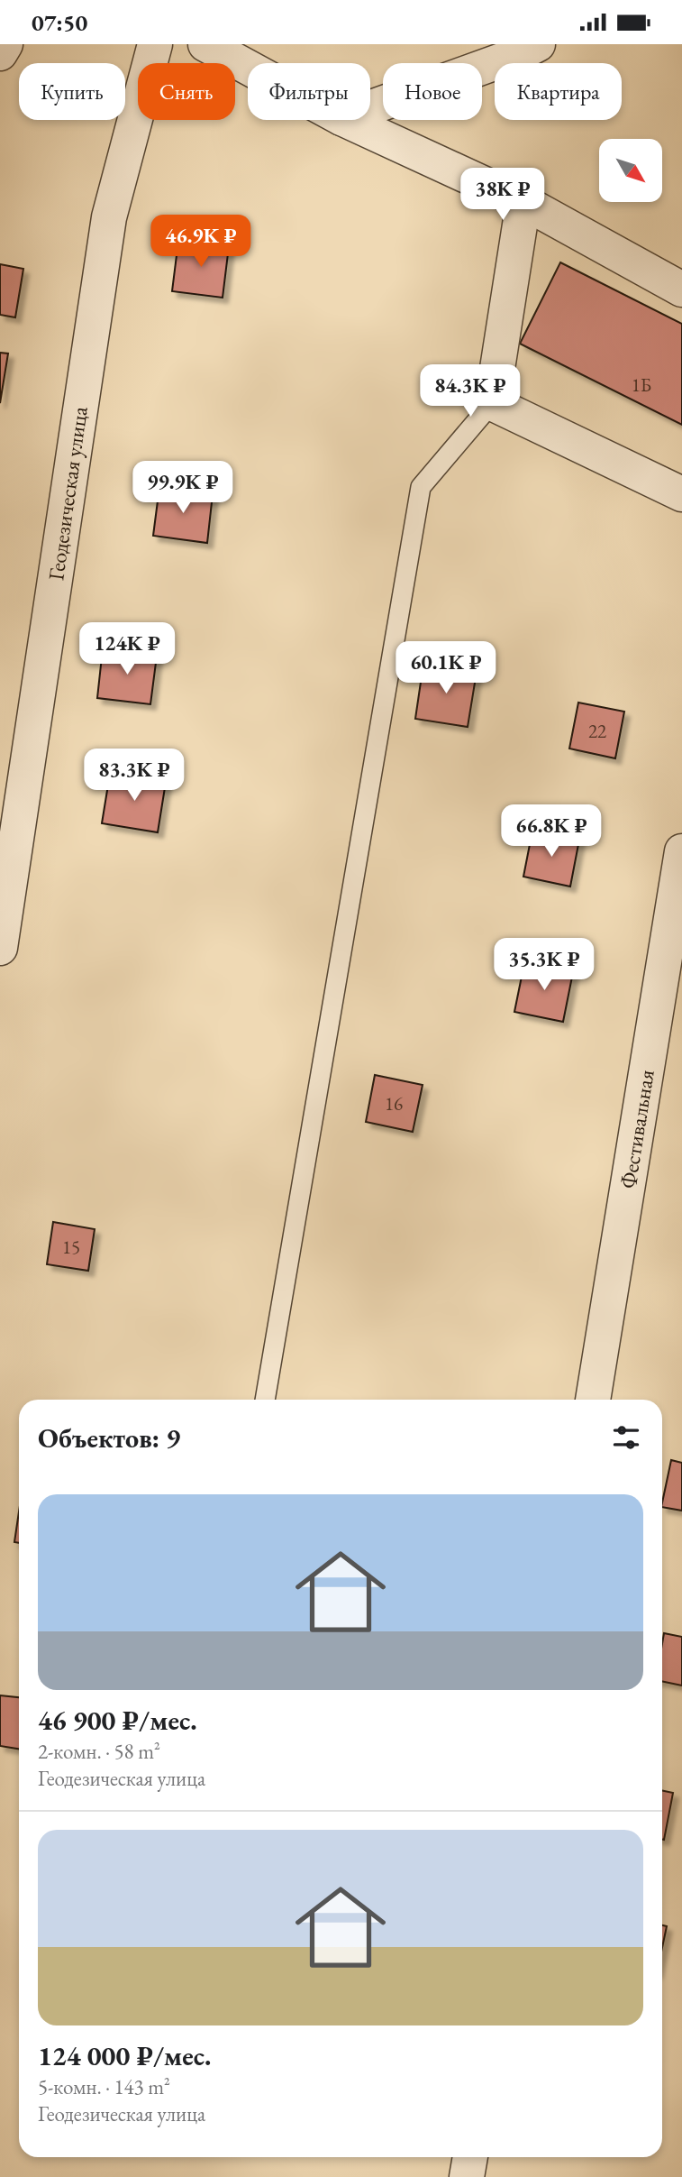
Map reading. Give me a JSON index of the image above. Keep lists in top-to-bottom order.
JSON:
{
  "streets": {
    "street": ["Геодезическая улица", "Фестивальная"]
  },
  "house_numbers": [
    "1Б",
    "22",
    "16",
    "15"
  ],
  "north": "bottom right",
  "page": {
    "status": "07:50",
    "chip": [
      "Купить",
      "Снять",
      "Фильтры",
      "Новое",
      "Квартира"
    ],
    "price": [
      "38K ₽",
      "46.9K ₽",
      "84.3K ₽",
      "99.9K ₽",
      "124K ₽",
      "60.1K ₽",
      "83.3K ₽",
      "66.8K ₽",
      "35.3K ₽"
    ],
    "heading": "Объектов: 9",
    "list": [
      {
        "name": "46 900 ₽/мес.",
        "note": "2-комн. · 58 m² · Геодезическая улица"
      },
      {
        "name": "124 000 ₽/мес.",
        "note": "5-комн. · 143 m² · Геодезическая улица"
      }
    ]
  }
}
